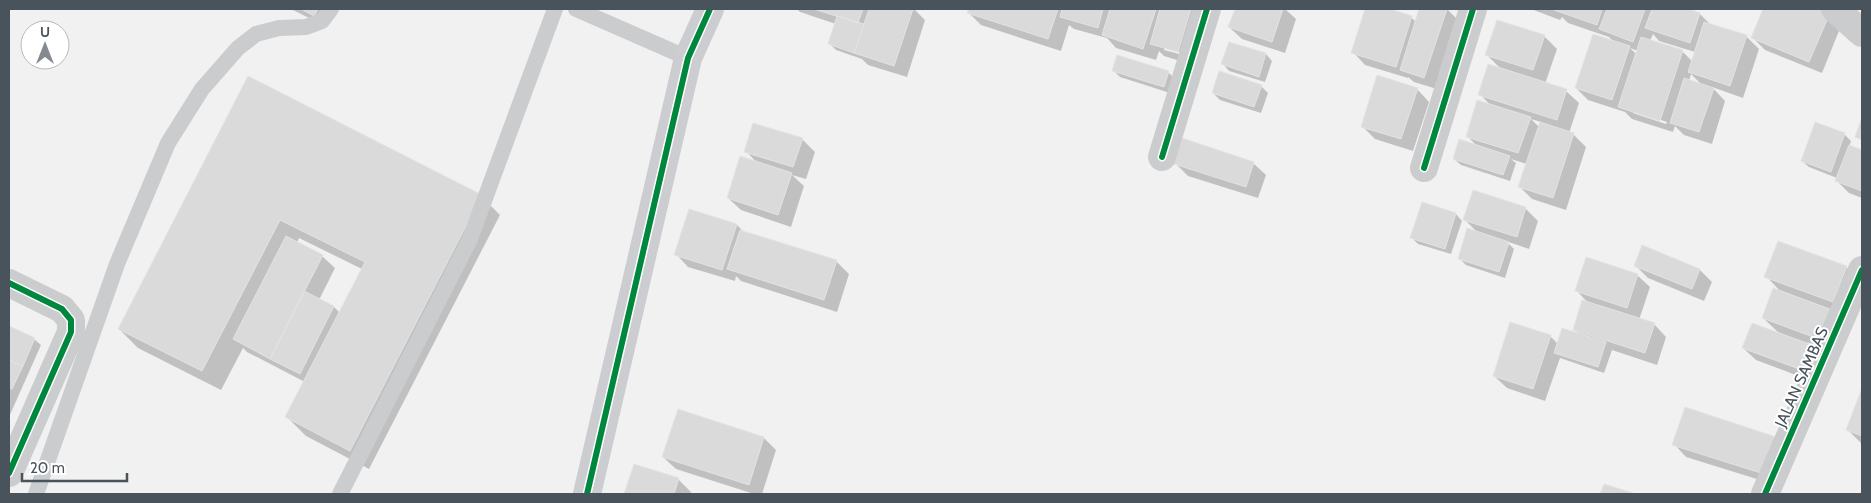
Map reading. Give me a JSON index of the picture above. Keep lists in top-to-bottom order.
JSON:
{
  "streets": {
    "street": ["JALAN SAMBAS"]
  },
  "scale_bar": "20 m",
  "north": "top"
}
